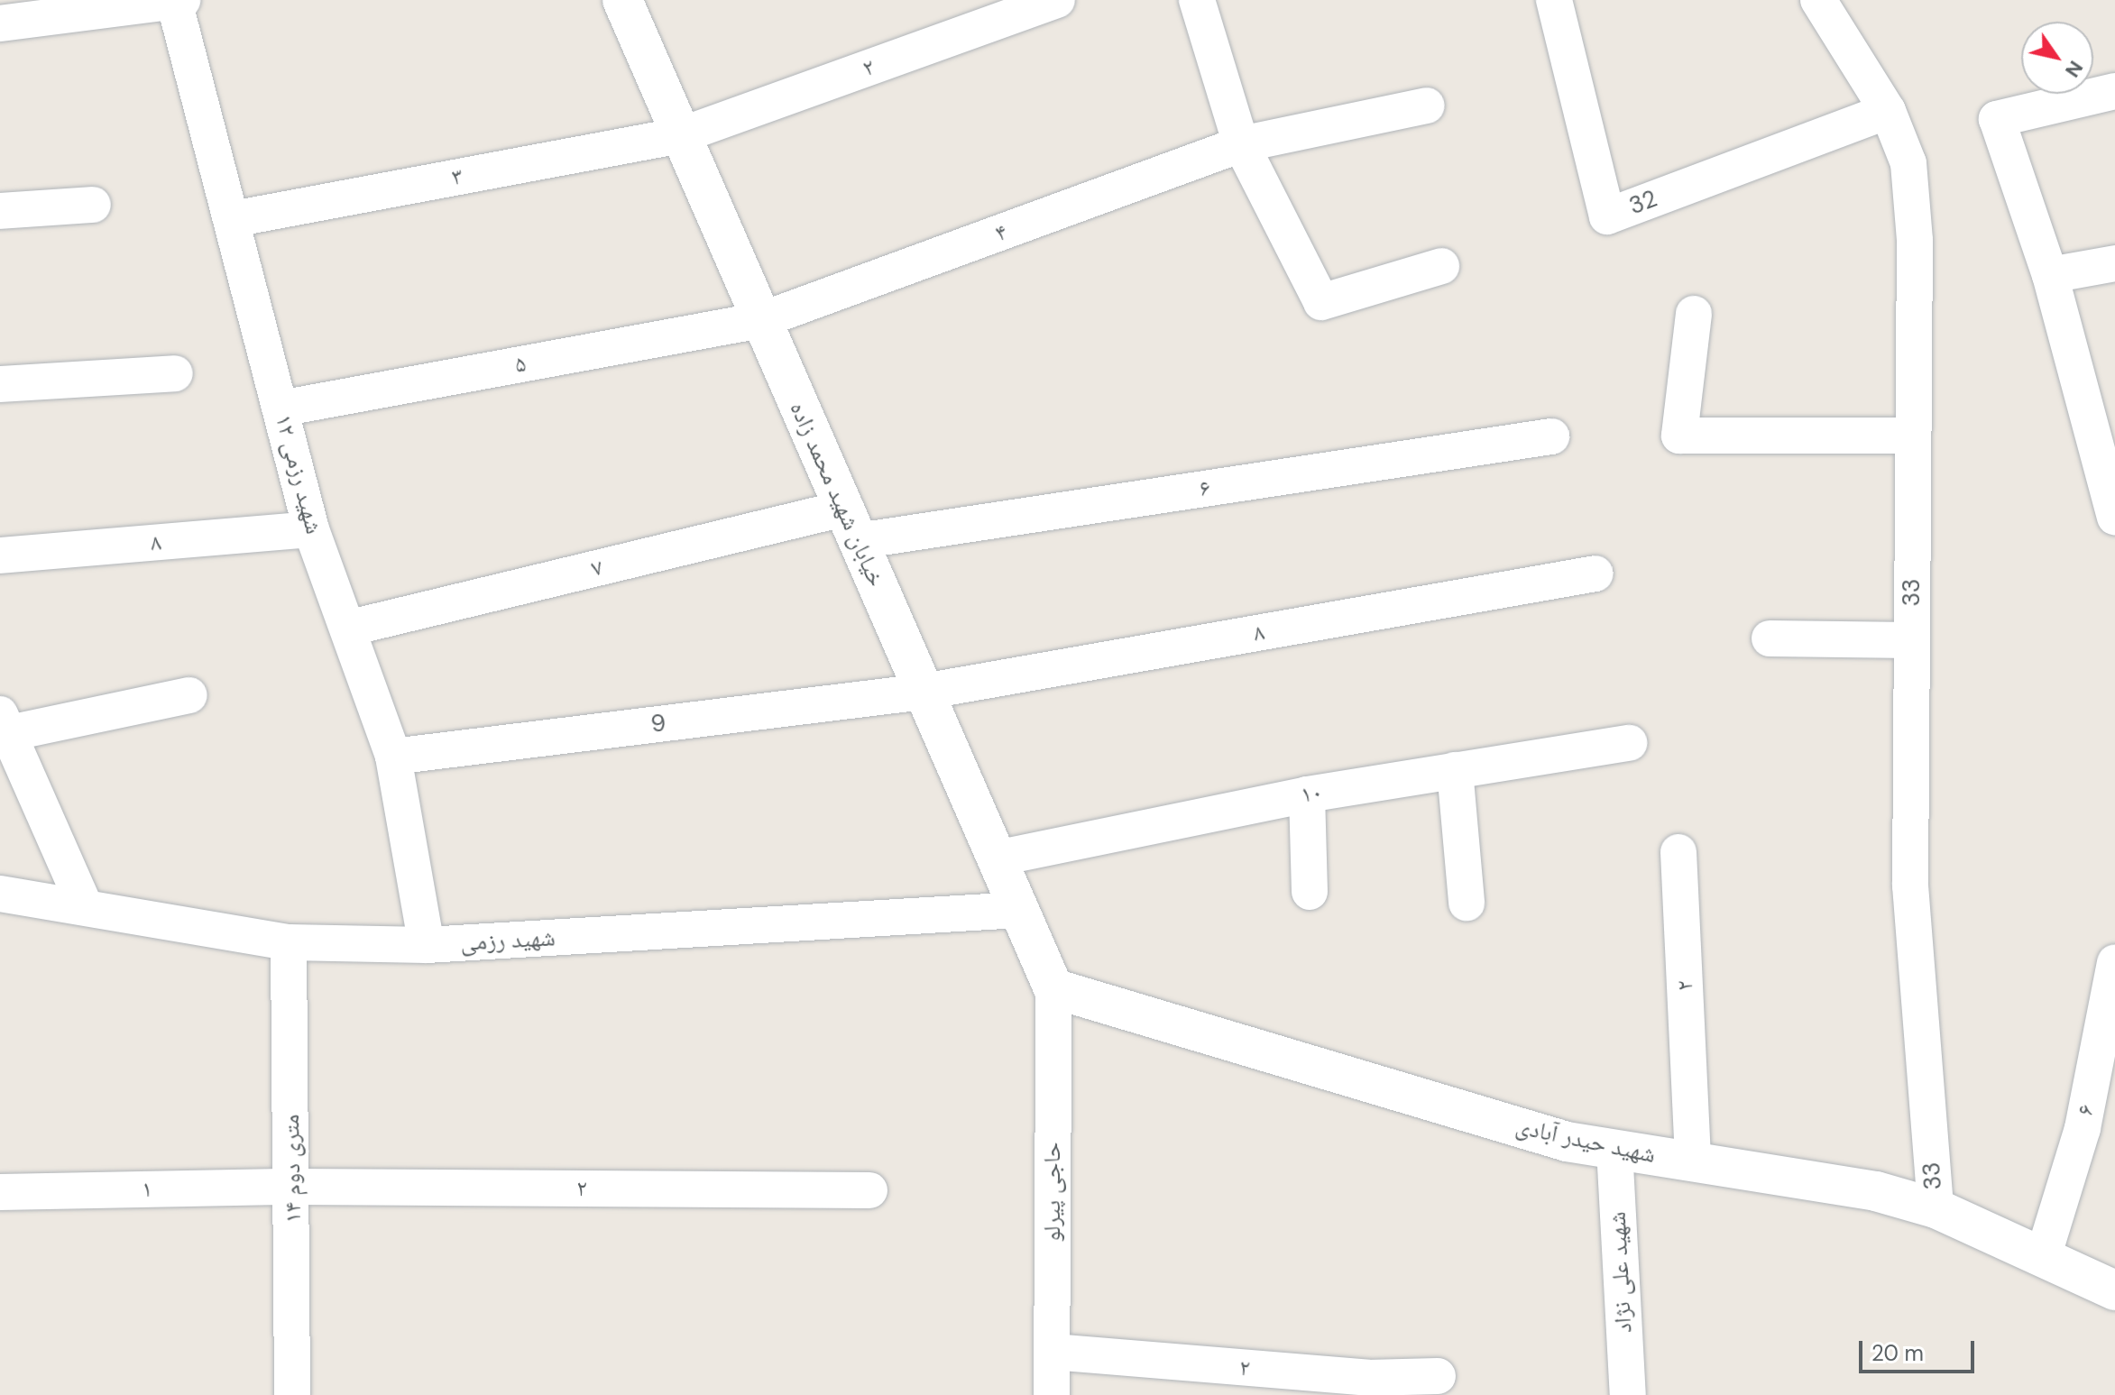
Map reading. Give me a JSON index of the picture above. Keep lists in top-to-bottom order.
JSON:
{
  "streets": {
    "street": [
      "۲",
      "۳",
      "32",
      "۴",
      "۵",
      "شهید رزمی ۱۲",
      "۶",
      "خیابان شهید محمد زاده",
      "۸",
      "۷",
      "33",
      "9",
      "۱۰",
      "شهید رزمی",
      "شهید حیدر آبادی",
      "۱۴ متری دوم",
      "۱",
      "حاجی پیرلو",
      "شهید علی نژاد"
    ]
  },
  "crossings": [
    ["۲", "۳"],
    ["۲", "خیابان شهید محمد زاده"],
    ["۲", "شهید حیدر آبادی"],
    ["۲", "۱۴ متری دوم"],
    ["۲", "۱"],
    ["۲", "حاجی پیرلو"],
    ["۳", "شهید رزمی ۱۲"],
    ["۳", "خیابان شهید محمد زاده"],
    ["32", "33"],
    ["۴", "۵"],
    ["۴", "خیابان شهید محمد زاده"],
    ["۵", "شهید رزمی ۱۲"],
    ["۵", "خیابان شهید محمد زاده"],
    ["شهید رزمی ۱۲", "۸"],
    ["شهید رزمی ۱۲", "۷"],
    ["شهید رزمی ۱۲", "9"],
    ["شهید رزمی ۱۲", "شهید رزمی"],
    ["۶", "خیابان شهید محمد زاده"],
    ["۶", "۷"],
    ["۶", "شهید حیدر آبادی"],
    ["خیابان شهید محمد زاده", "۸"],
    ["خیابان شهید محمد زاده", "۷"],
    ["خیابان شهید محمد زاده", "9"],
    ["خیابان شهید محمد زاده", "۱۰"],
    ["خیابان شهید محمد زاده", "شهید رزمی"],
    ["خیابان شهید محمد زاده", "شهید حیدر آبادی"],
    ["خیابان شهید محمد زاده", "حاجی پیرلو"],
    ["۸", "9"],
    ["33", "شهید حیدر آبادی"],
    ["شهید رزمی", "۱۴ متری دوم"],
    ["شهید حیدر آبادی", "حاجی پیرلو"],
    ["شهید حیدر آبادی", "شهید علی نژاد"],
    ["۱۴ متری دوم", "۱"]
  ],
  "scale_bar": "20 m",
  "north": "bottom right"
}
